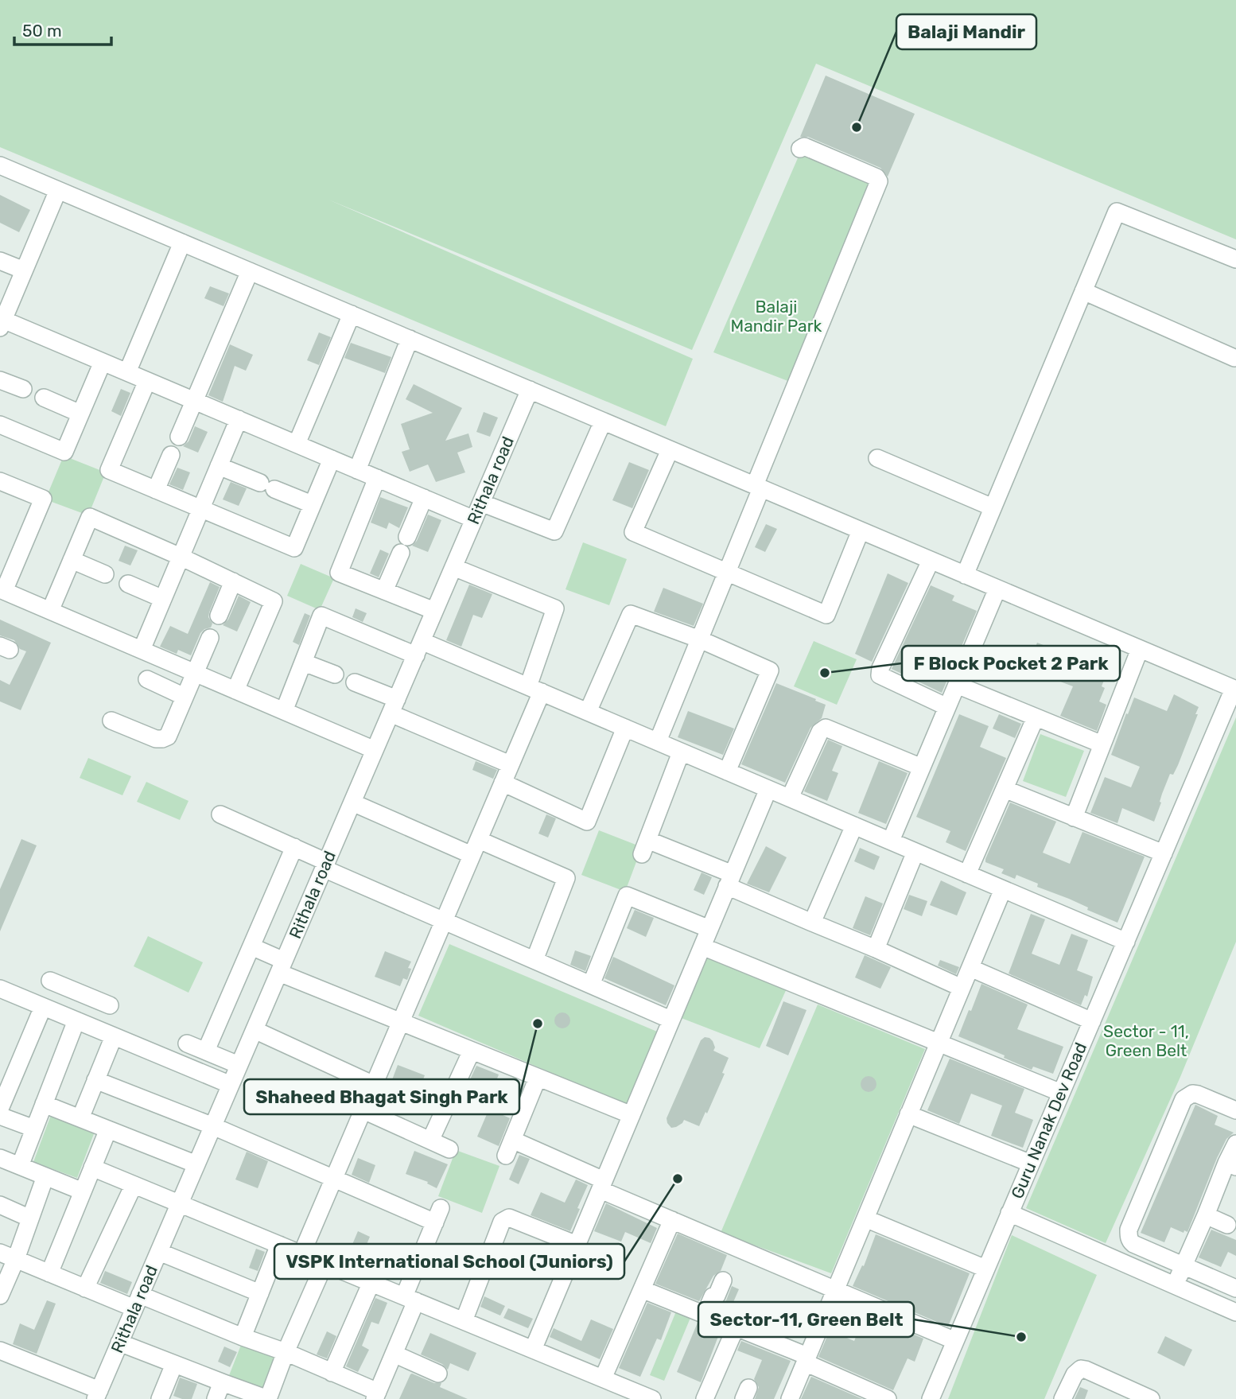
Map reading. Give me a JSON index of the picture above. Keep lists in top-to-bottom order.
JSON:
{
  "streets": {
    "street": ["Rithala road", "Guru Nanak Dev Road"]
  },
  "parks": ["Balaji Mandir Park", "Sector - 11, Green Belt"],
  "places": [
    "Balaji Mandir",
    "F Block Pocket 2 Park",
    "Shaheed Bhagat Singh Park",
    "VSPK International School (Juniors)",
    "Sector-11, Green Belt"
  ],
  "scale_bar": "50 m"
}
